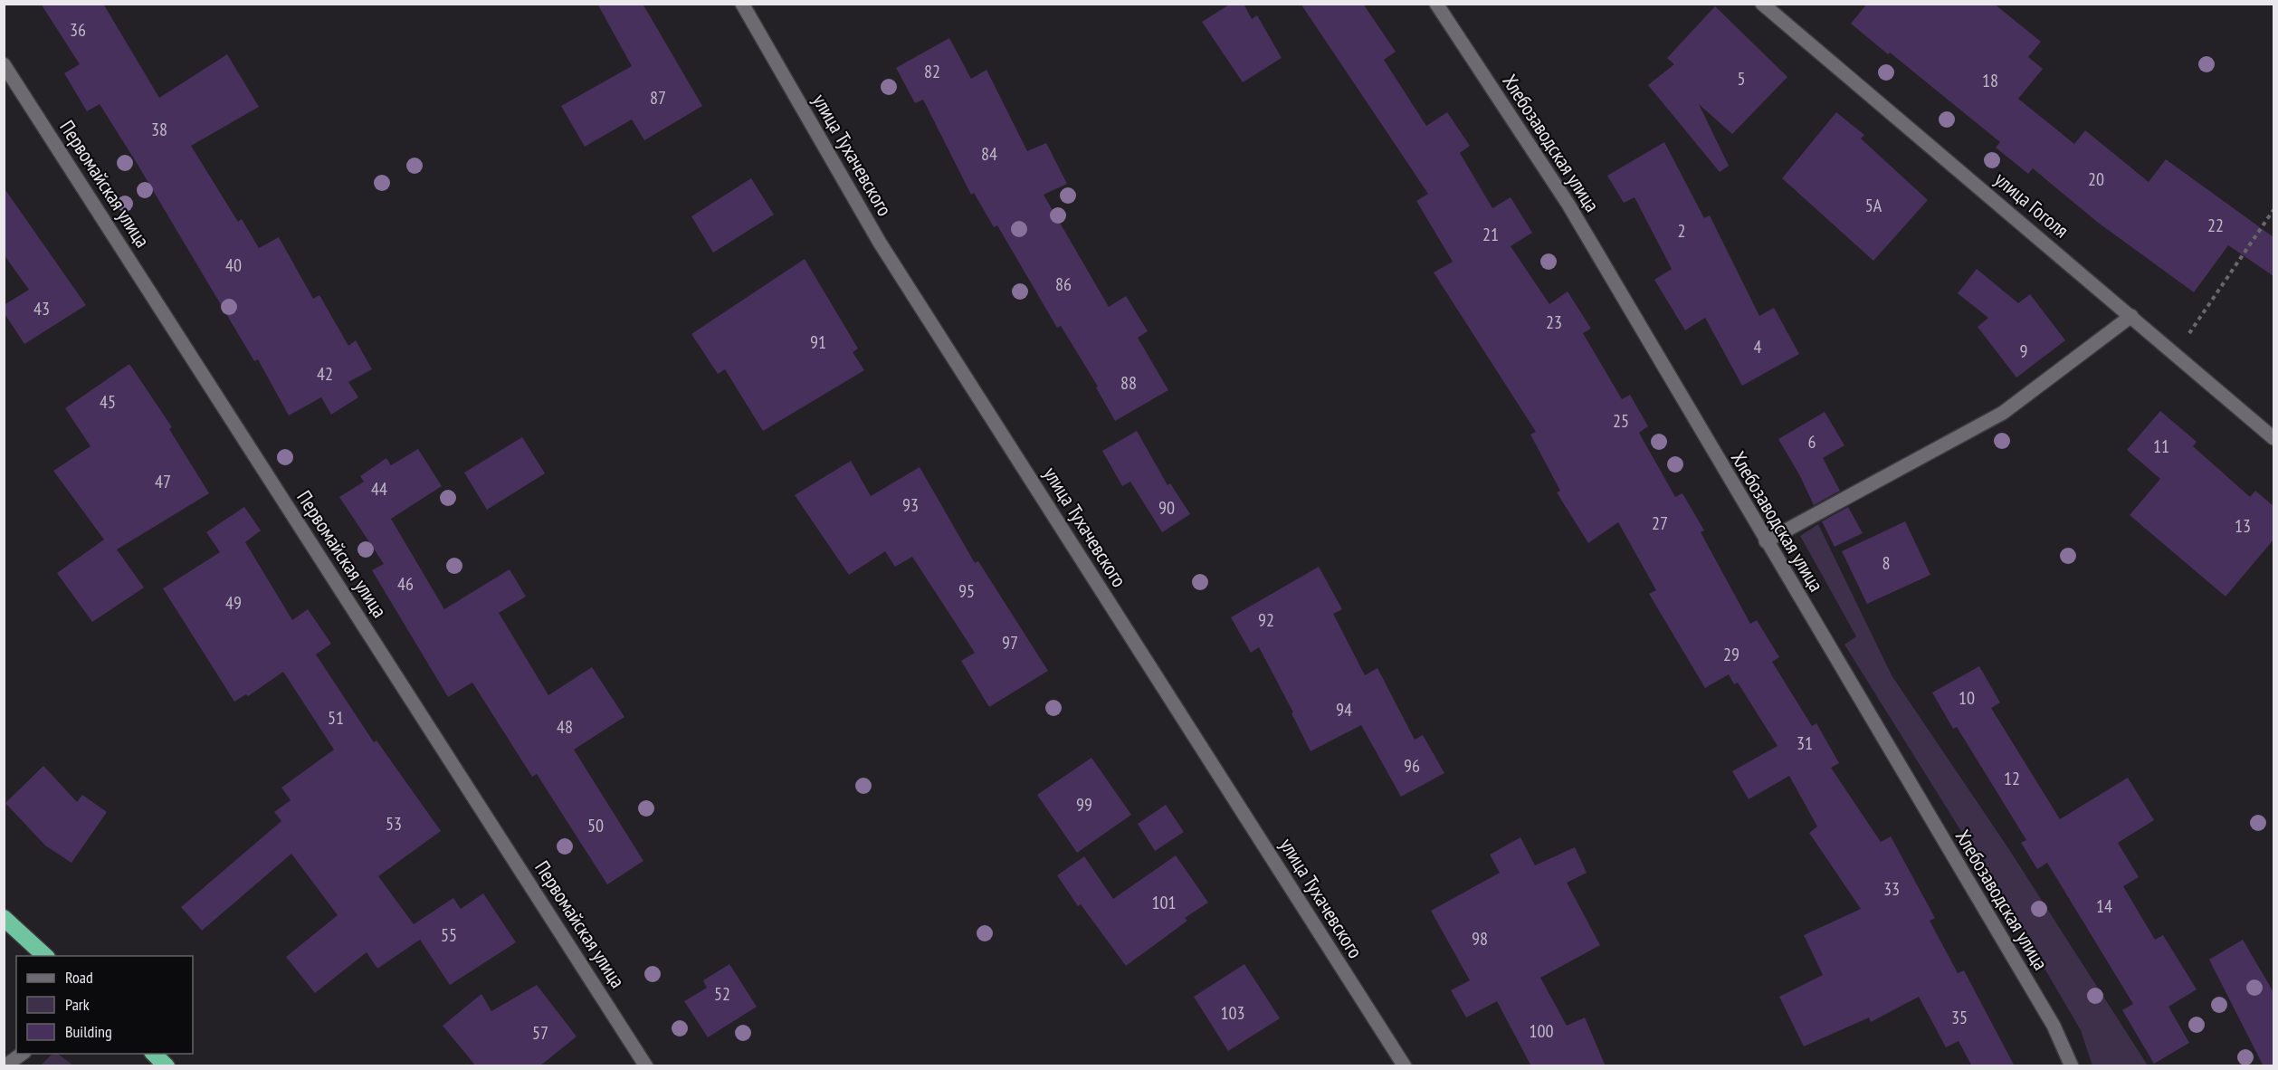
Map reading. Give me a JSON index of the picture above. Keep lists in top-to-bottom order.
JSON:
{
  "streets": {
    "street": [
      "Хлебозаводская улица",
      "улица Тухачевского",
      "Первомайская улица",
      "улица Гоголя"
    ]
  },
  "house_numbers": [
    "36",
    "82",
    "5",
    "18",
    "87",
    "38",
    "84",
    "20",
    "5А",
    "22",
    "2",
    "21",
    "40",
    "86",
    "43",
    "23",
    "91",
    "4",
    "9",
    "42",
    "88",
    "45",
    "25",
    "6",
    "11",
    "47",
    "44",
    "93",
    "90",
    "27",
    "13",
    "8",
    "46",
    "95",
    "49",
    "92",
    "97",
    "29",
    "10",
    "94",
    "51",
    "48",
    "31",
    "96",
    "12",
    "99",
    "53",
    "50",
    "33",
    "101",
    "14",
    "55",
    "98",
    "52",
    "103",
    "35",
    "100",
    "57"
  ],
  "legend": ["Road", "Park", "Building"]
}
